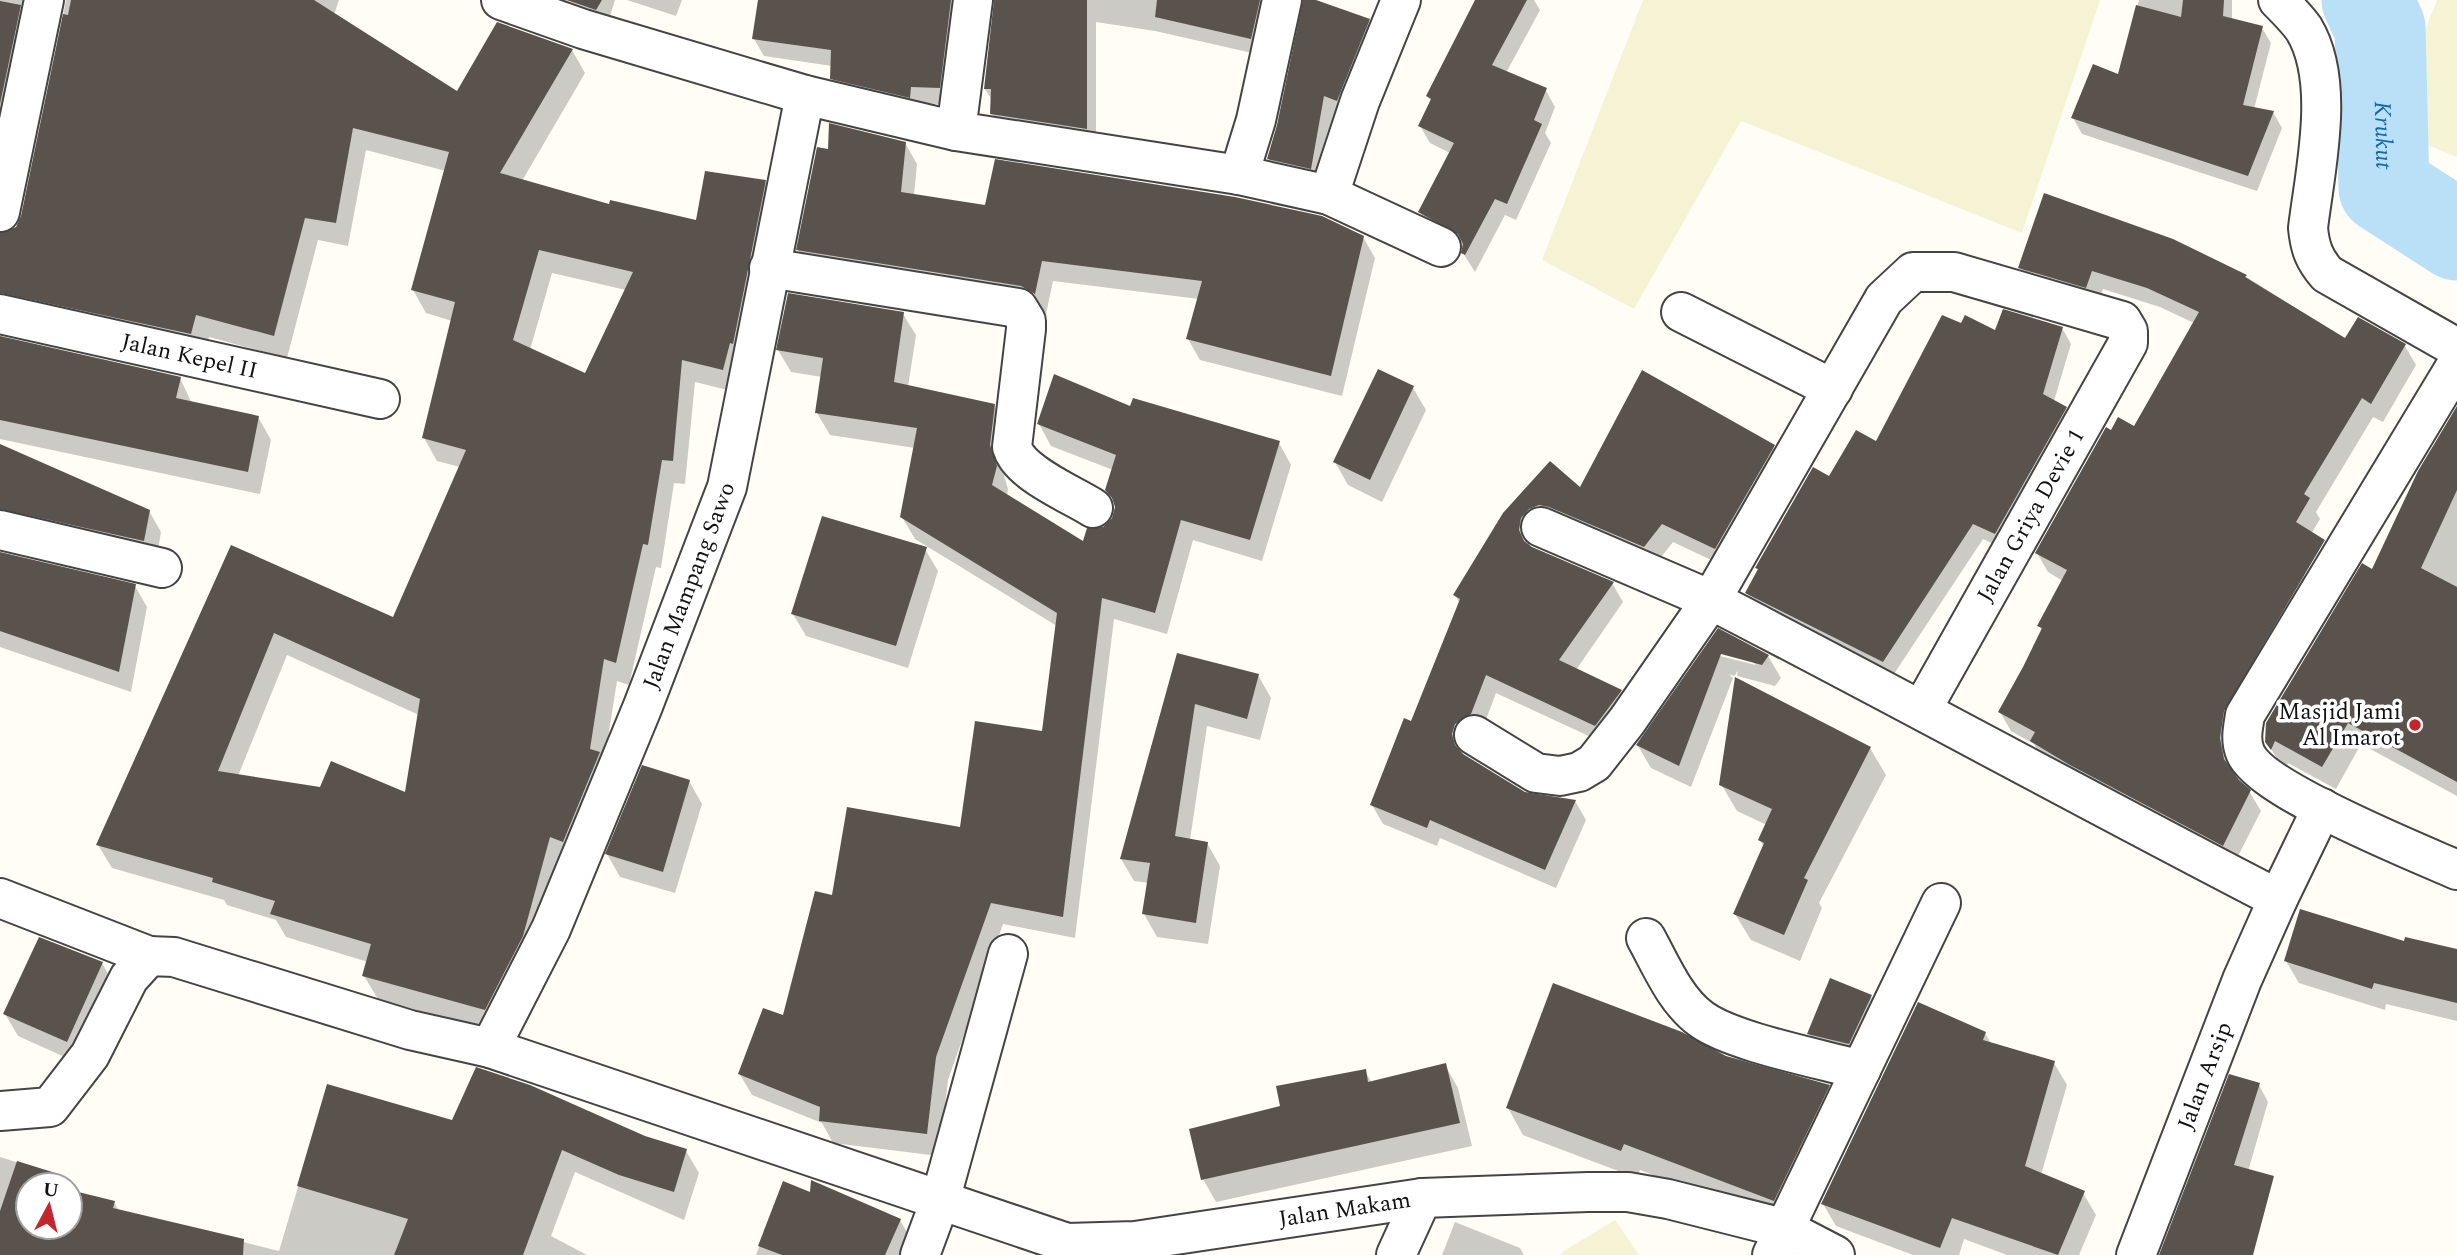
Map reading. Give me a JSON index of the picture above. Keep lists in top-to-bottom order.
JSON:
{
  "streets": {
    "street": [
      "Jalan Kepel II",
      "Jalan Griya Devie 1",
      "Jalan Mampang Sawo",
      "Jalan Arsip",
      "Jalan Makam"
    ]
  },
  "crossings": [
    ["Jalan Mampang Sawo", "Jalan Makam"]
  ],
  "water": ["Krukut"],
  "places": ["Masjid Jami Al Imarot"],
  "north": "top"
}
